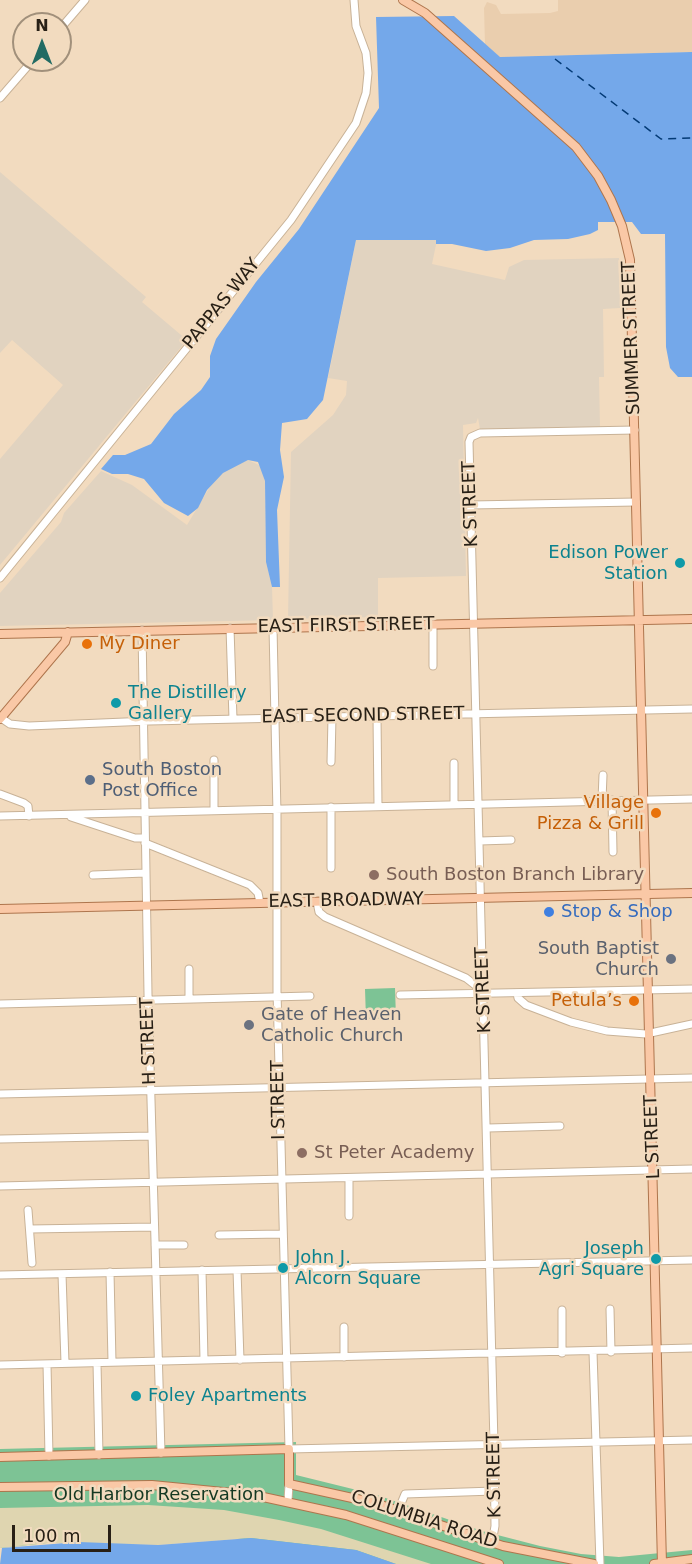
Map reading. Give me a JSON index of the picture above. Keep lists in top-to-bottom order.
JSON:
{
  "streets": {
    "main road": [
      "SUMMER STREET",
      "EAST FIRST STREET",
      "EAST BROADWAY",
      "I STREET",
      "L STREET",
      "COLUMBIA ROAD"
    ],
    "street": [
      "PAPPAS WAY",
      "K STREET",
      "EAST SECOND STREET",
      "H STREET"
    ]
  },
  "crossings": [
    ["SUMMER STREET", "K STREET"],
    ["SUMMER STREET", "EAST FIRST STREET"],
    ["SUMMER STREET", "EAST SECOND STREET"],
    ["SUMMER STREET", "L STREET"],
    ["K STREET", "EAST FIRST STREET"],
    ["K STREET", "EAST SECOND STREET"],
    ["K STREET", "EAST BROADWAY"],
    ["K STREET", "COLUMBIA ROAD"],
    ["EAST FIRST STREET", "H STREET"],
    ["EAST FIRST STREET", "I STREET"],
    ["EAST SECOND STREET", "H STREET"],
    ["EAST SECOND STREET", "I STREET"],
    ["EAST SECOND STREET", "L STREET"],
    ["EAST BROADWAY", "H STREET"],
    ["EAST BROADWAY", "I STREET"],
    ["EAST BROADWAY", "L STREET"],
    ["I STREET", "COLUMBIA ROAD"]
  ],
  "parks": ["Old Harbor Reservation"],
  "places": [
    "Edison Power Station",
    "My Diner",
    "The Distillery Gallery",
    "South Boston Post Office",
    "Village Pizza & Grill",
    "South Boston Branch Library",
    "Stop & Shop",
    "South Baptist Church",
    "Petula’s",
    "Gate of Heaven Catholic Church",
    "St Peter Academy",
    "Joseph Agri Square",
    "John J. Alcorn Square",
    "Foley Apartments"
  ],
  "scale_bar": "100 m",
  "north": "top"
}
